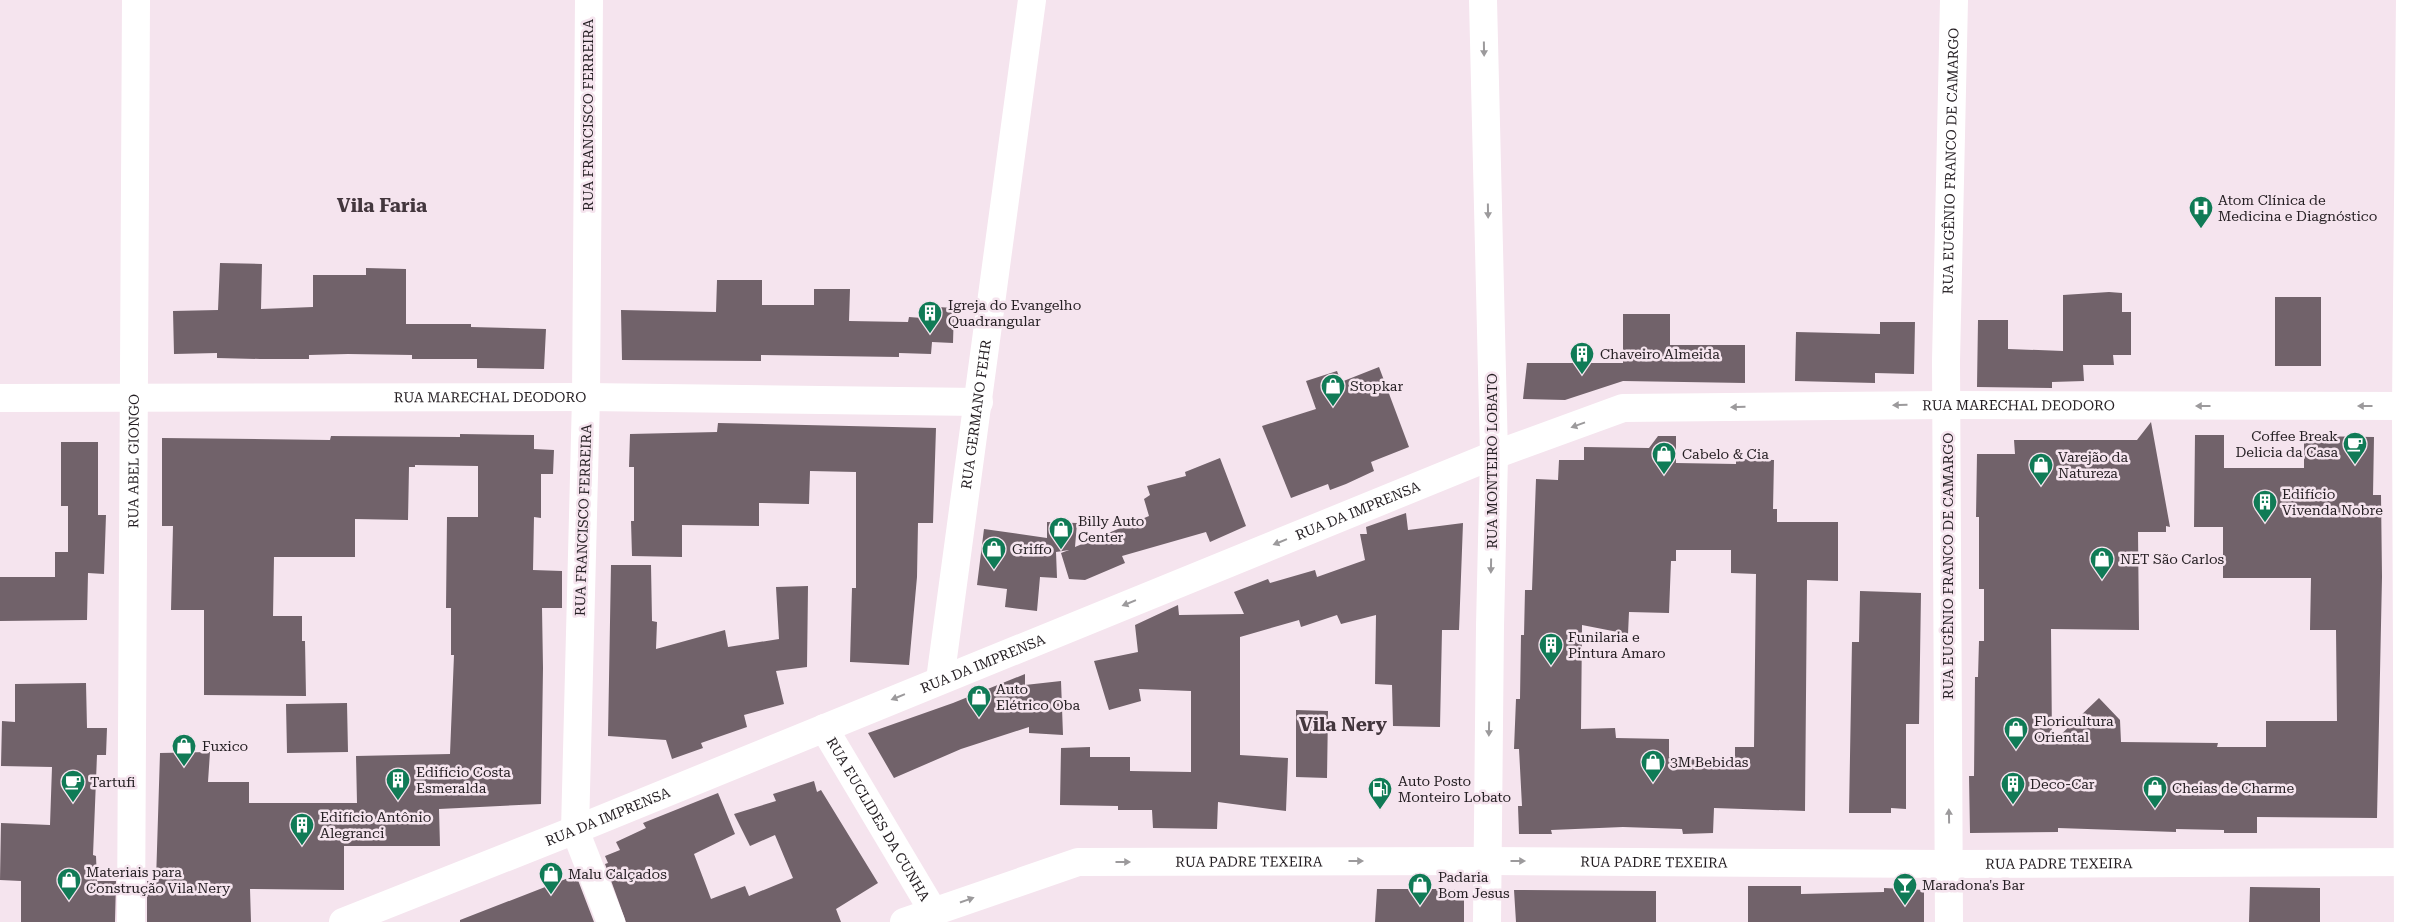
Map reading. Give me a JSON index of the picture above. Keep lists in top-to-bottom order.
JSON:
{
  "streets": {
    "street": [
      "RUA FRANCISCO FERREIRA",
      "RUA EUGÊNIO FRANCO DE CAMARGO",
      "RUA MARECHAL DEODORO",
      "RUA GERMANO FEHR",
      "RUA ABEL GIONGO",
      "RUA MONTEIRO LOBATO",
      "RUA DA IMPRENSA",
      "RUA EUCLIDES DA CUNHA",
      "RUA PADRE TEXEIRA"
    ]
  },
  "crossings": [
    ["RUA FRANCISCO FERREIRA", "RUA MARECHAL DEODORO"],
    ["RUA FRANCISCO FERREIRA", "RUA DA IMPRENSA"],
    ["RUA EUGÊNIO FRANCO DE CAMARGO", "RUA MARECHAL DEODORO"],
    ["RUA EUGÊNIO FRANCO DE CAMARGO", "RUA PADRE TEXEIRA"],
    ["RUA MARECHAL DEODORO", "RUA GERMANO FEHR"],
    ["RUA MARECHAL DEODORO", "RUA ABEL GIONGO"],
    ["RUA MARECHAL DEODORO", "RUA DA IMPRENSA"],
    ["RUA GERMANO FEHR", "RUA DA IMPRENSA"],
    ["RUA MONTEIRO LOBATO", "RUA DA IMPRENSA"],
    ["RUA MONTEIRO LOBATO", "RUA PADRE TEXEIRA"],
    ["RUA DA IMPRENSA", "RUA EUCLIDES DA CUNHA"],
    ["RUA EUCLIDES DA CUNHA", "RUA PADRE TEXEIRA"]
  ],
  "one_way": [
    "RUA EUGÊNIO FRANCO DE CAMARGO",
    "RUA MARECHAL DEODORO",
    "RUA MONTEIRO LOBATO",
    "RUA DA IMPRENSA",
    "RUA PADRE TEXEIRA"
  ],
  "districts": ["Vila Faria", "Vila Nery"],
  "places": {
    "hospital": ["Atom Clínica de Medicina e Diagnóstico"],
    "building": [
      "Igreja do Evangelho Quadrangular",
      "Chaveiro Almeida",
      "Edifício Vivenda Nobre",
      "Funilaria e Pintura Amaro",
      "Edifício Costa Esmeralda",
      "Deco-Car",
      "Edifício Antônio Alegranci"
    ],
    "shop": [
      "Stopkar",
      "Cabelo & Cia",
      "Varejão da Natureza",
      "Billy Auto Center",
      "Griffo",
      "NET São Carlos",
      "Auto Elétrico Oba",
      "Floricultura Oriental",
      "Fuxico",
      "3M Bebidas",
      "Cheias de Charme",
      "Malu Calçados",
      "Materiais para Construção Vila Nery",
      "Padaria Bom Jesus"
    ],
    "cafe": ["Coffee Break Delicia da Casa", "Tartufi"],
    "fuel station": ["Auto Posto Monteiro Lobato"],
    "bar": ["Maradona's Bar"]
  }
}
